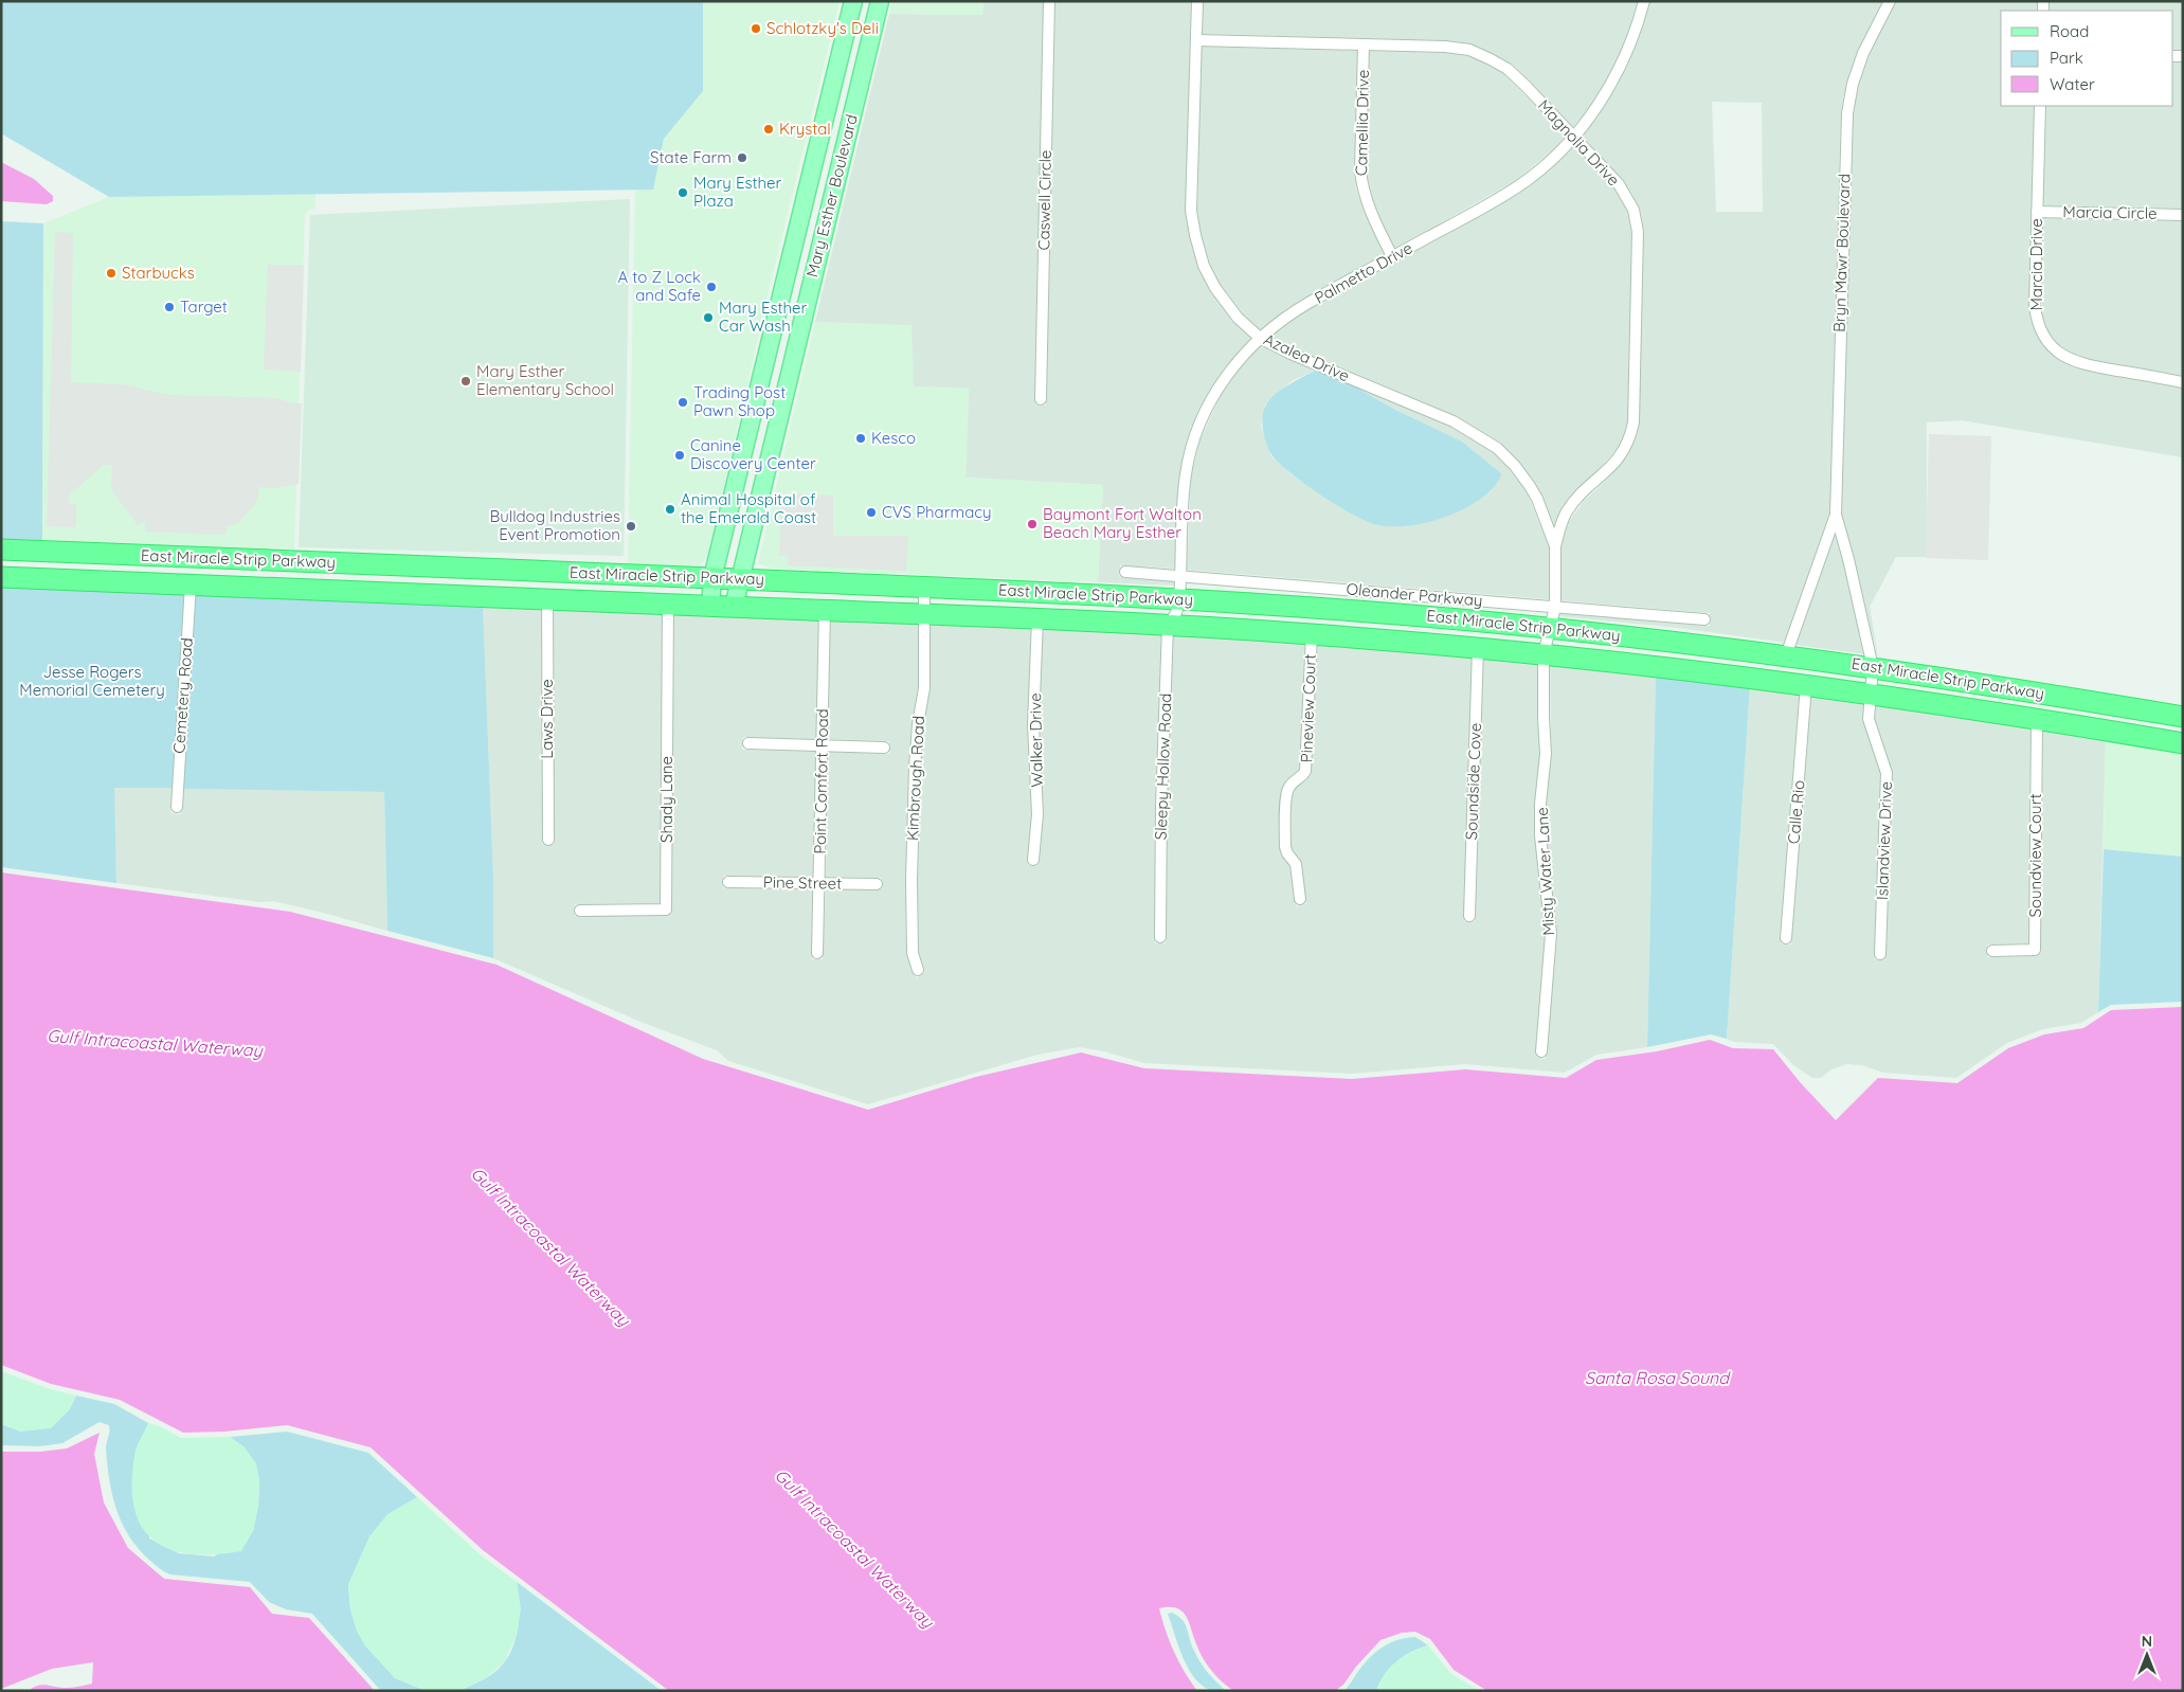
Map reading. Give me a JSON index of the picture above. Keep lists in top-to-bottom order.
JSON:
{
  "streets": {
    "highway": ["East Miracle Strip Parkway"],
    "main road": ["Mary Esther Boulevard"],
    "street": [
      "Camellia Drive",
      "Magnolia Drive",
      "Caswell Circle",
      "Marcia Circle",
      "Bryn Mawr Boulevard",
      "Marcia Drive",
      "Palmetto Drive",
      "Azalea Drive",
      "Oleander Parkway",
      "Cemetery Road",
      "Pineview Court",
      "Laws Drive",
      "Walker Drive",
      "Sleepy Hollow Road",
      "Kimbrough Road",
      "Point Comfort Road",
      "Soundside Cove",
      "Shady Lane",
      "Calle Rio",
      "Islandview Drive",
      "Soundview Court",
      "Misty Water Lane",
      "Pine Street"
    ]
  },
  "crossings": [
    ["Camellia Drive", "Magnolia Drive"],
    ["Camellia Drive", "Palmetto Drive"],
    ["Magnolia Drive", "Palmetto Drive"],
    ["Magnolia Drive", "Azalea Drive"],
    ["Mary Esther Boulevard", "East Miracle Strip Parkway"],
    ["Marcia Circle", "Marcia Drive"],
    ["Bryn Mawr Boulevard", "East Miracle Strip Parkway"],
    ["Bryn Mawr Boulevard", "Islandview Drive"],
    ["Palmetto Drive", "Azalea Drive"],
    ["Palmetto Drive", "East Miracle Strip Parkway"],
    ["Palmetto Drive", "Oleander Parkway"],
    ["Palmetto Drive", "Sleepy Hollow Road"],
    ["Azalea Drive", "East Miracle Strip Parkway"],
    ["Azalea Drive", "Oleander Parkway"],
    ["Azalea Drive", "Misty Water Lane"],
    ["East Miracle Strip Parkway", "Cemetery Road"],
    ["East Miracle Strip Parkway", "Pineview Court"],
    ["East Miracle Strip Parkway", "Laws Drive"],
    ["East Miracle Strip Parkway", "Walker Drive"],
    ["East Miracle Strip Parkway", "Sleepy Hollow Road"],
    ["East Miracle Strip Parkway", "Kimbrough Road"],
    ["East Miracle Strip Parkway", "Point Comfort Road"],
    ["East Miracle Strip Parkway", "Soundside Cove"],
    ["East Miracle Strip Parkway", "Shady Lane"],
    ["East Miracle Strip Parkway", "Calle Rio"],
    ["East Miracle Strip Parkway", "Islandview Drive"],
    ["East Miracle Strip Parkway", "Soundview Court"],
    ["East Miracle Strip Parkway", "Misty Water Lane"],
    ["Point Comfort Road", "Pine Street"]
  ],
  "water": ["Gulf Intracoastal Waterway", "Santa Rosa Sound"],
  "parks": ["Jesse Rogers Memorial Cemetery"],
  "places": [
    "Schlotzky's Deli",
    "Krystal",
    "State Farm",
    "Mary Esther Plaza",
    "Starbucks",
    "A to Z Lock and Safe",
    "Target",
    "Mary Esther Car Wash",
    "Mary Esther Elementary School",
    "Trading Post Pawn Shop",
    "Kesco",
    "Canine Discovery Center",
    "Animal Hospital of the Emerald Coast",
    "CVS Pharmacy",
    "Baymont Fort Walton Beach Mary Esther",
    "Bulldog Industries Event Promotion"
  ],
  "legend": ["Road", "Park", "Water"],
  "north": "top"
}
